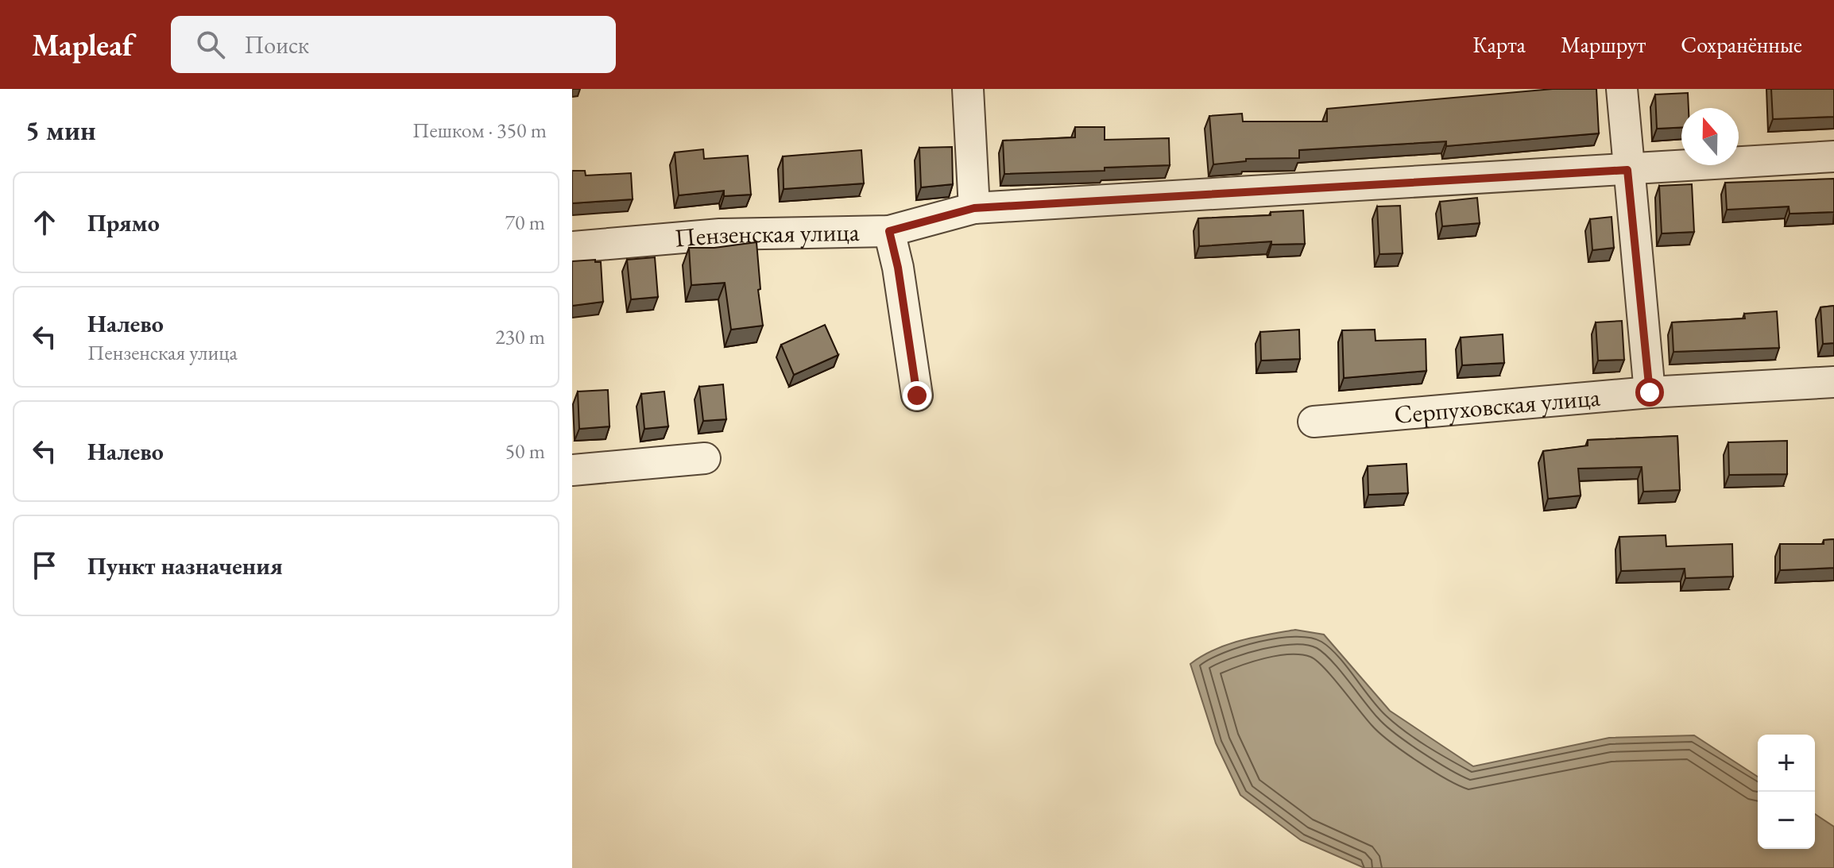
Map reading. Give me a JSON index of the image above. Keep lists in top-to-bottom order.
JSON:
{
  "streets": {
    "street": ["Пензенская улица", "Серпуховская улица"]
  },
  "north": "top",
  "page": {
    "header": "Mapleaf",
    "search": "Поиск",
    "nav": ["Карта", "Маршрут", "Сохранённые"],
    "heading": ["5 мин", "Пешком · 350 m"],
    "list": [
      ["Прямо", "70 m"],
      ["Налево", "Пензенская улица", "230 m"],
      ["Налево", "50 m"],
      "Пункт назначения"
    ],
    "map_buttons": ["+", "−"]
  }
}
